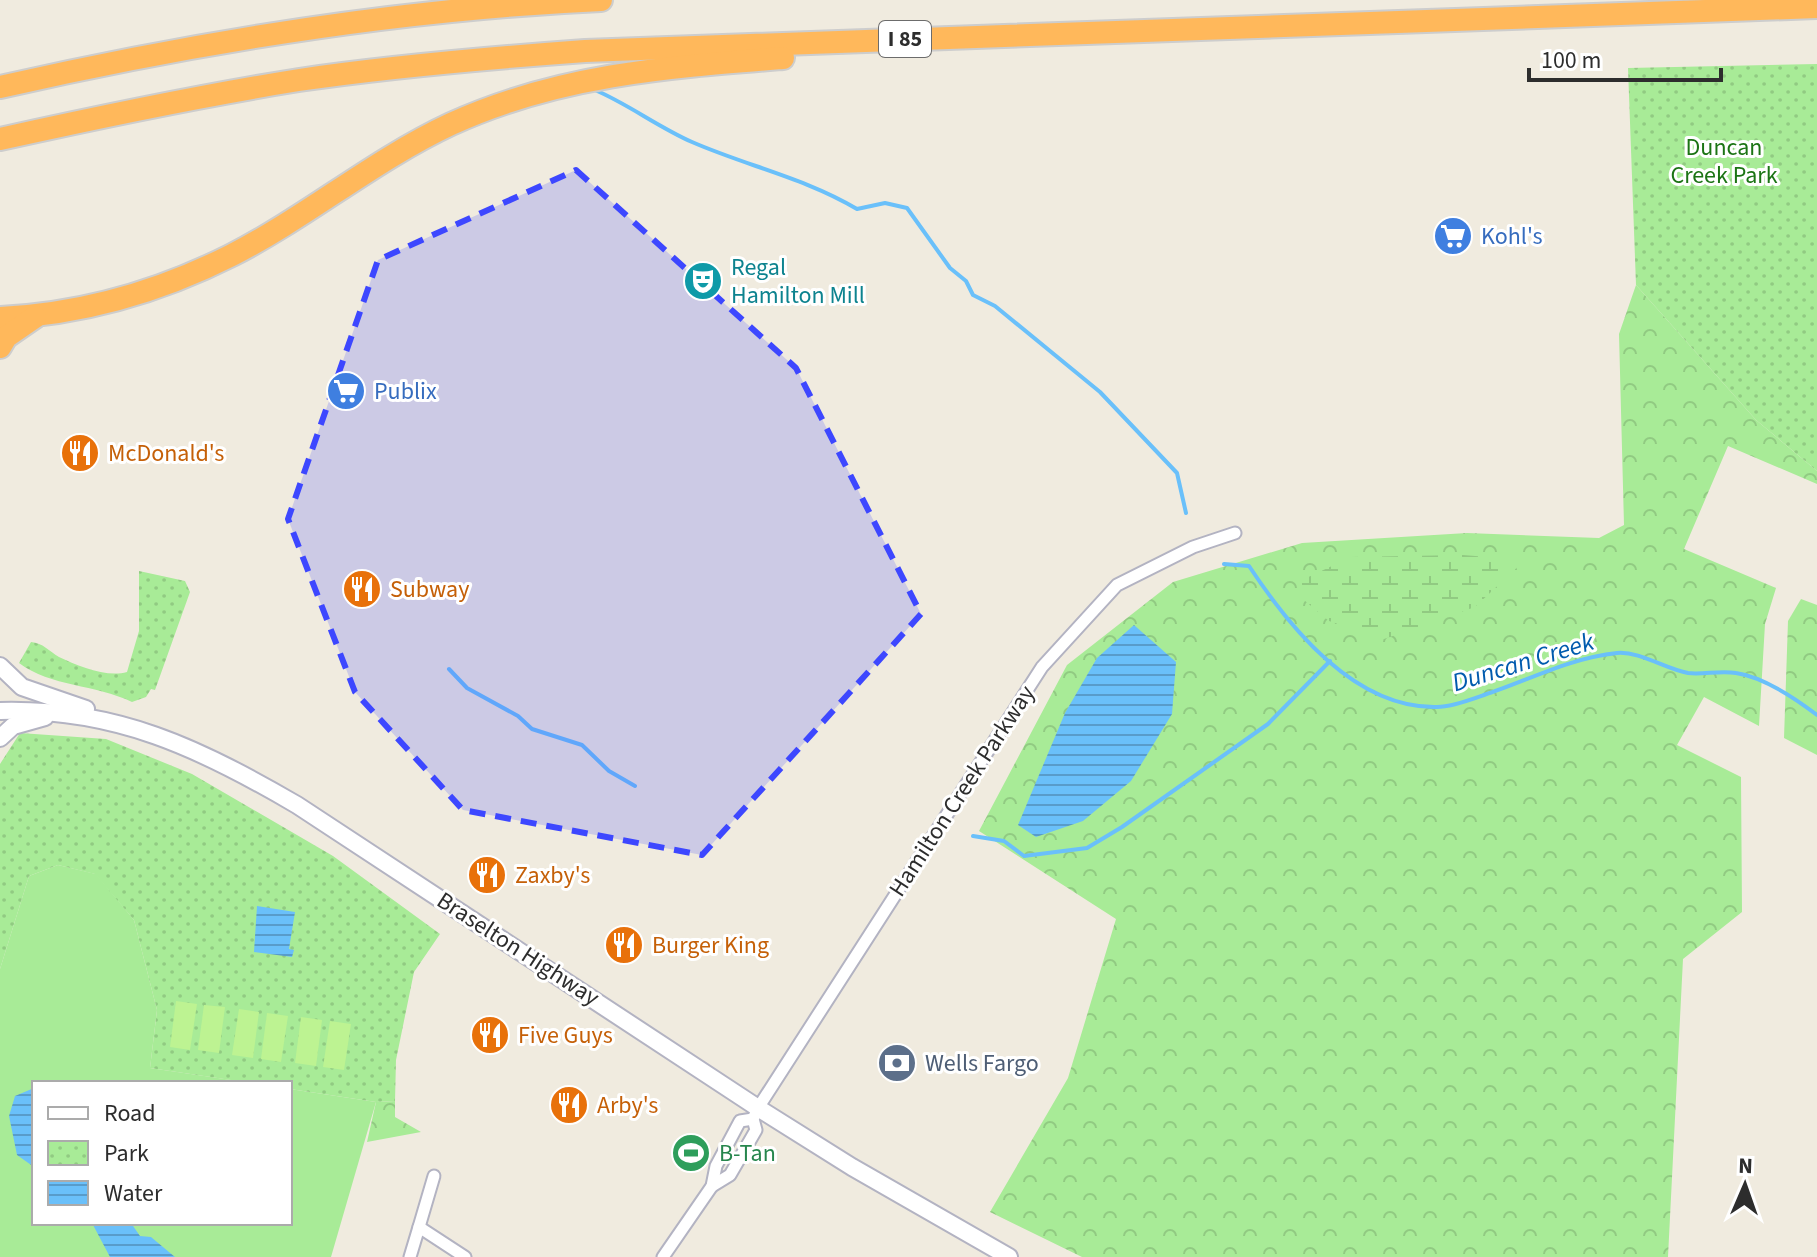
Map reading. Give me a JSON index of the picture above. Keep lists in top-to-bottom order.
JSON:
{
  "streets": {
    "highway": ["I 85"],
    "main road": ["Braselton Highway"],
    "street": ["Hamilton Creek Parkway"]
  },
  "crossings": [
    ["Hamilton Creek Parkway", "Braselton Highway"]
  ],
  "water": ["Duncan Creek"],
  "parks": ["Duncan Creek Park"],
  "places": {
    "supermarket": ["Kohl's", "Publix"],
    "theatre": ["Regal Hamilton Mill"],
    "restaurant": [
      "McDonald's",
      "Subway",
      "Zaxby's",
      "Burger King",
      "Five Guys",
      "Arby's"
    ],
    "bank": ["Wells Fargo"],
    "sports": ["B-Tan"]
  },
  "legend": ["Road", "Park", "Water"],
  "scale_bar": "100 m",
  "north": "top"
}
